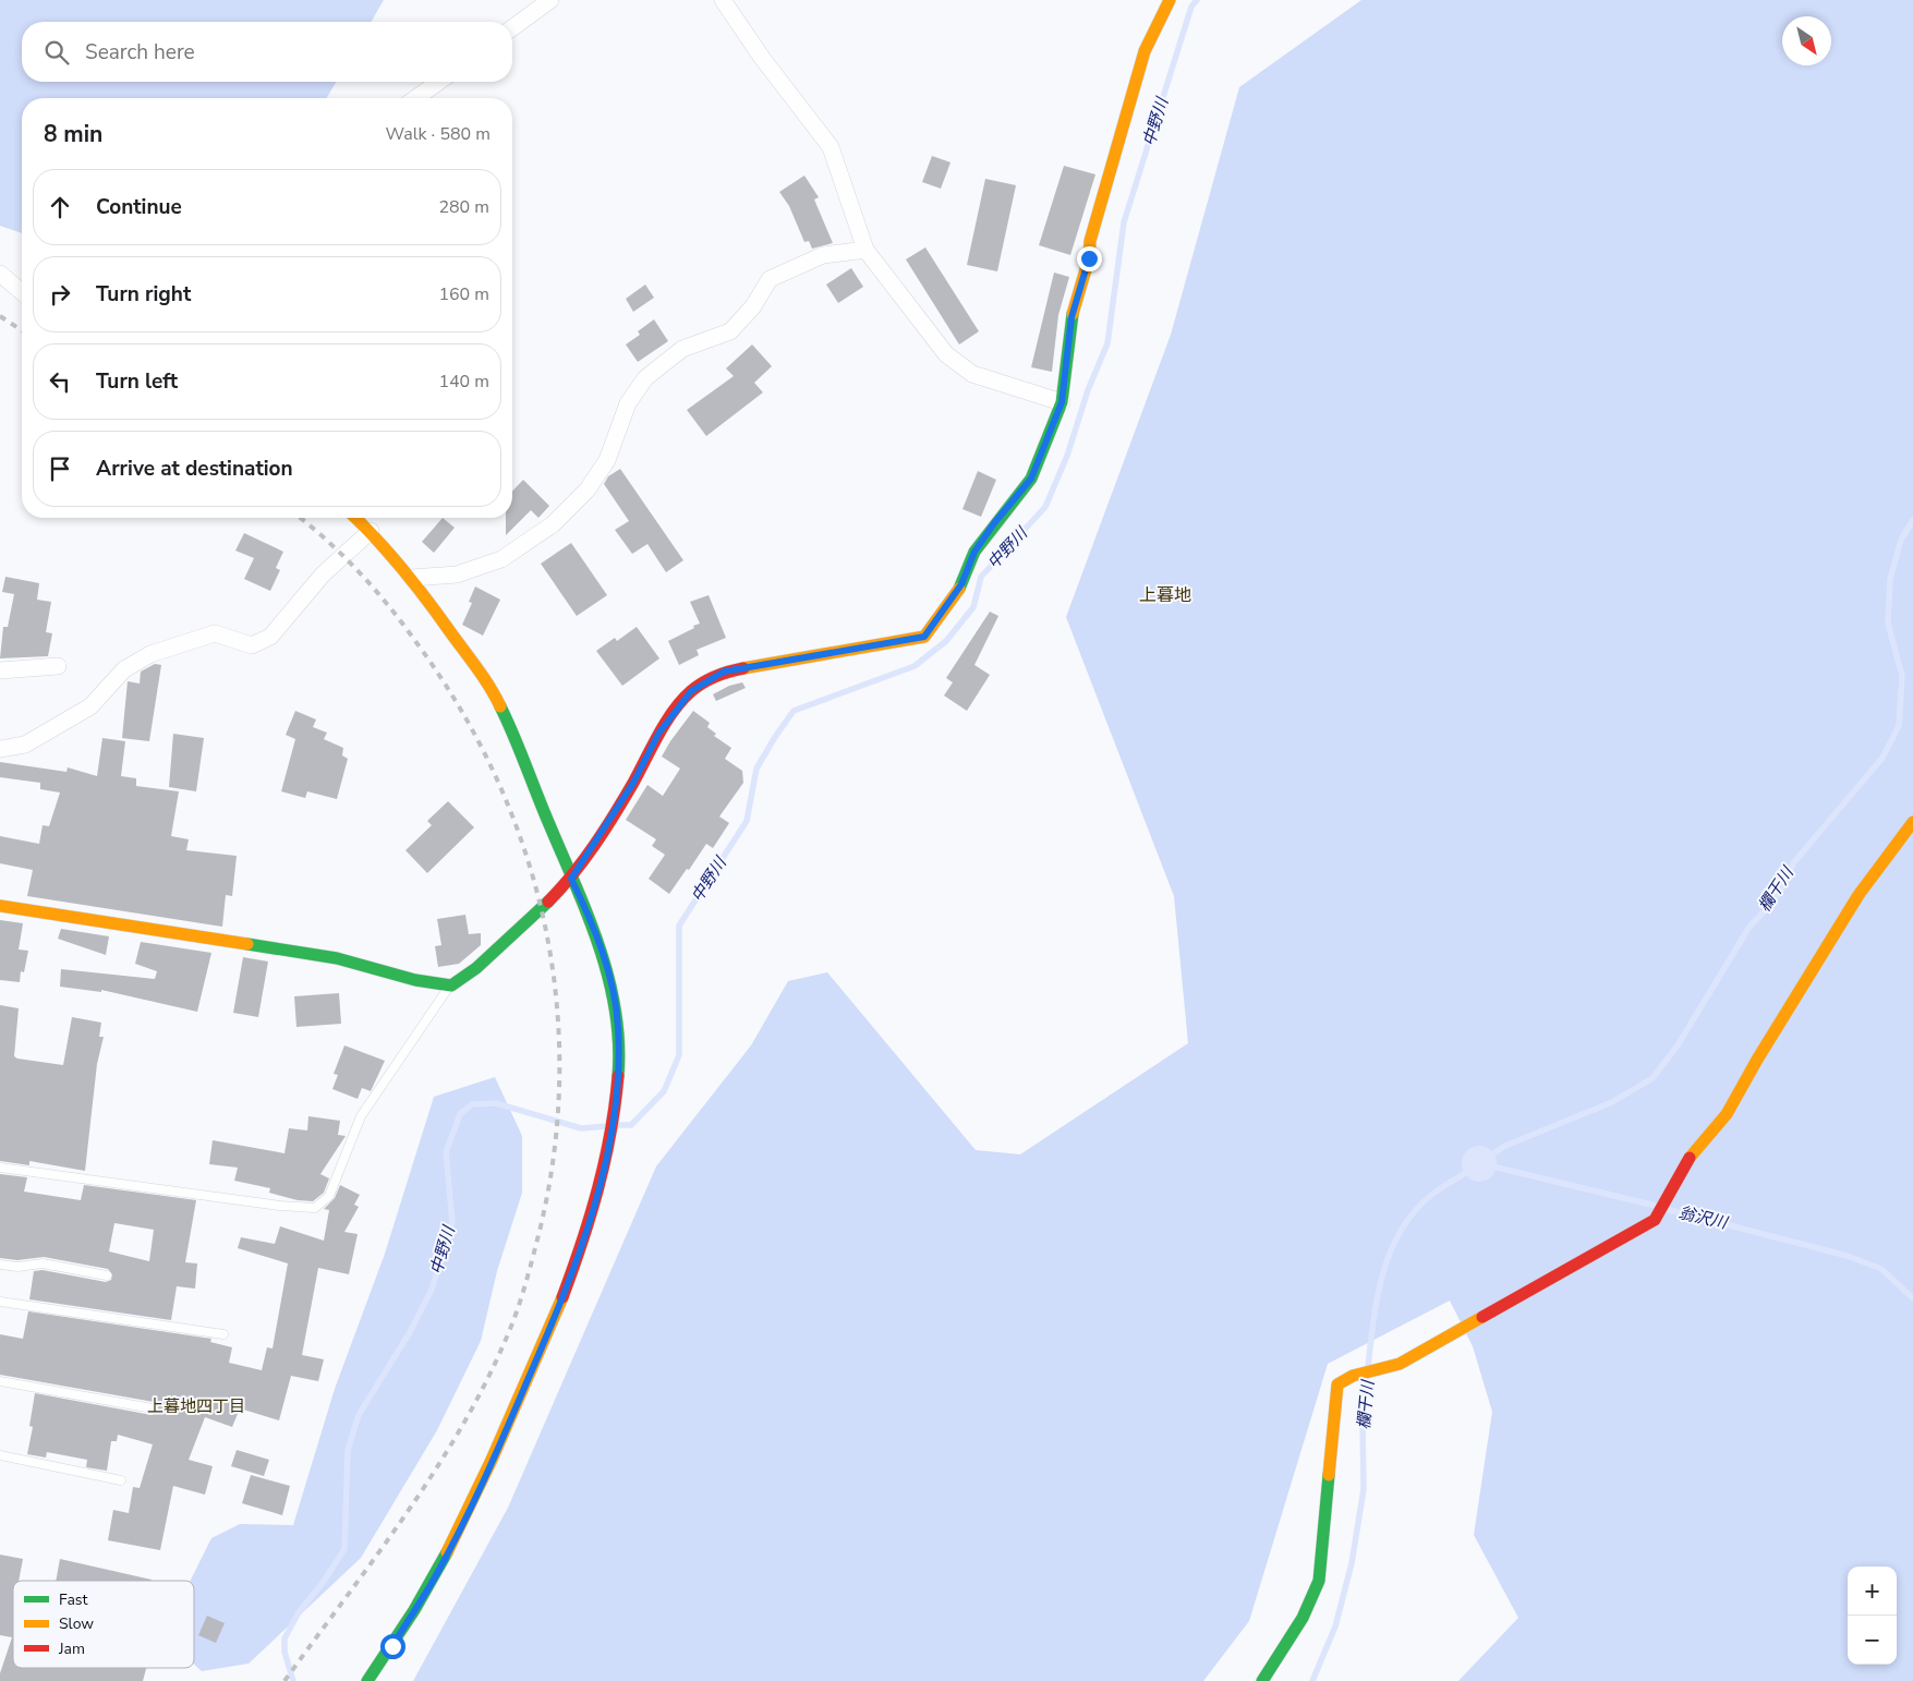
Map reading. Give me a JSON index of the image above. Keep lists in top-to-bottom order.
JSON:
{
  "districts": ["上暮地", "上暮地四丁目"],
  "water": ["中野川", "欄干川", "翁沢川"],
  "legend": ["Fast", "Slow", "Jam"],
  "north": "bottom right",
  "page": {
    "search": "Search here",
    "heading": ["8 min", "Walk · 580 m"],
    "list": [
      ["Continue", "280 m"],
      ["Turn right", "160 m"],
      ["Turn left", "140 m"],
      "Arrive at destination"
    ],
    "map_buttons": ["+", "−"]
  }
}
